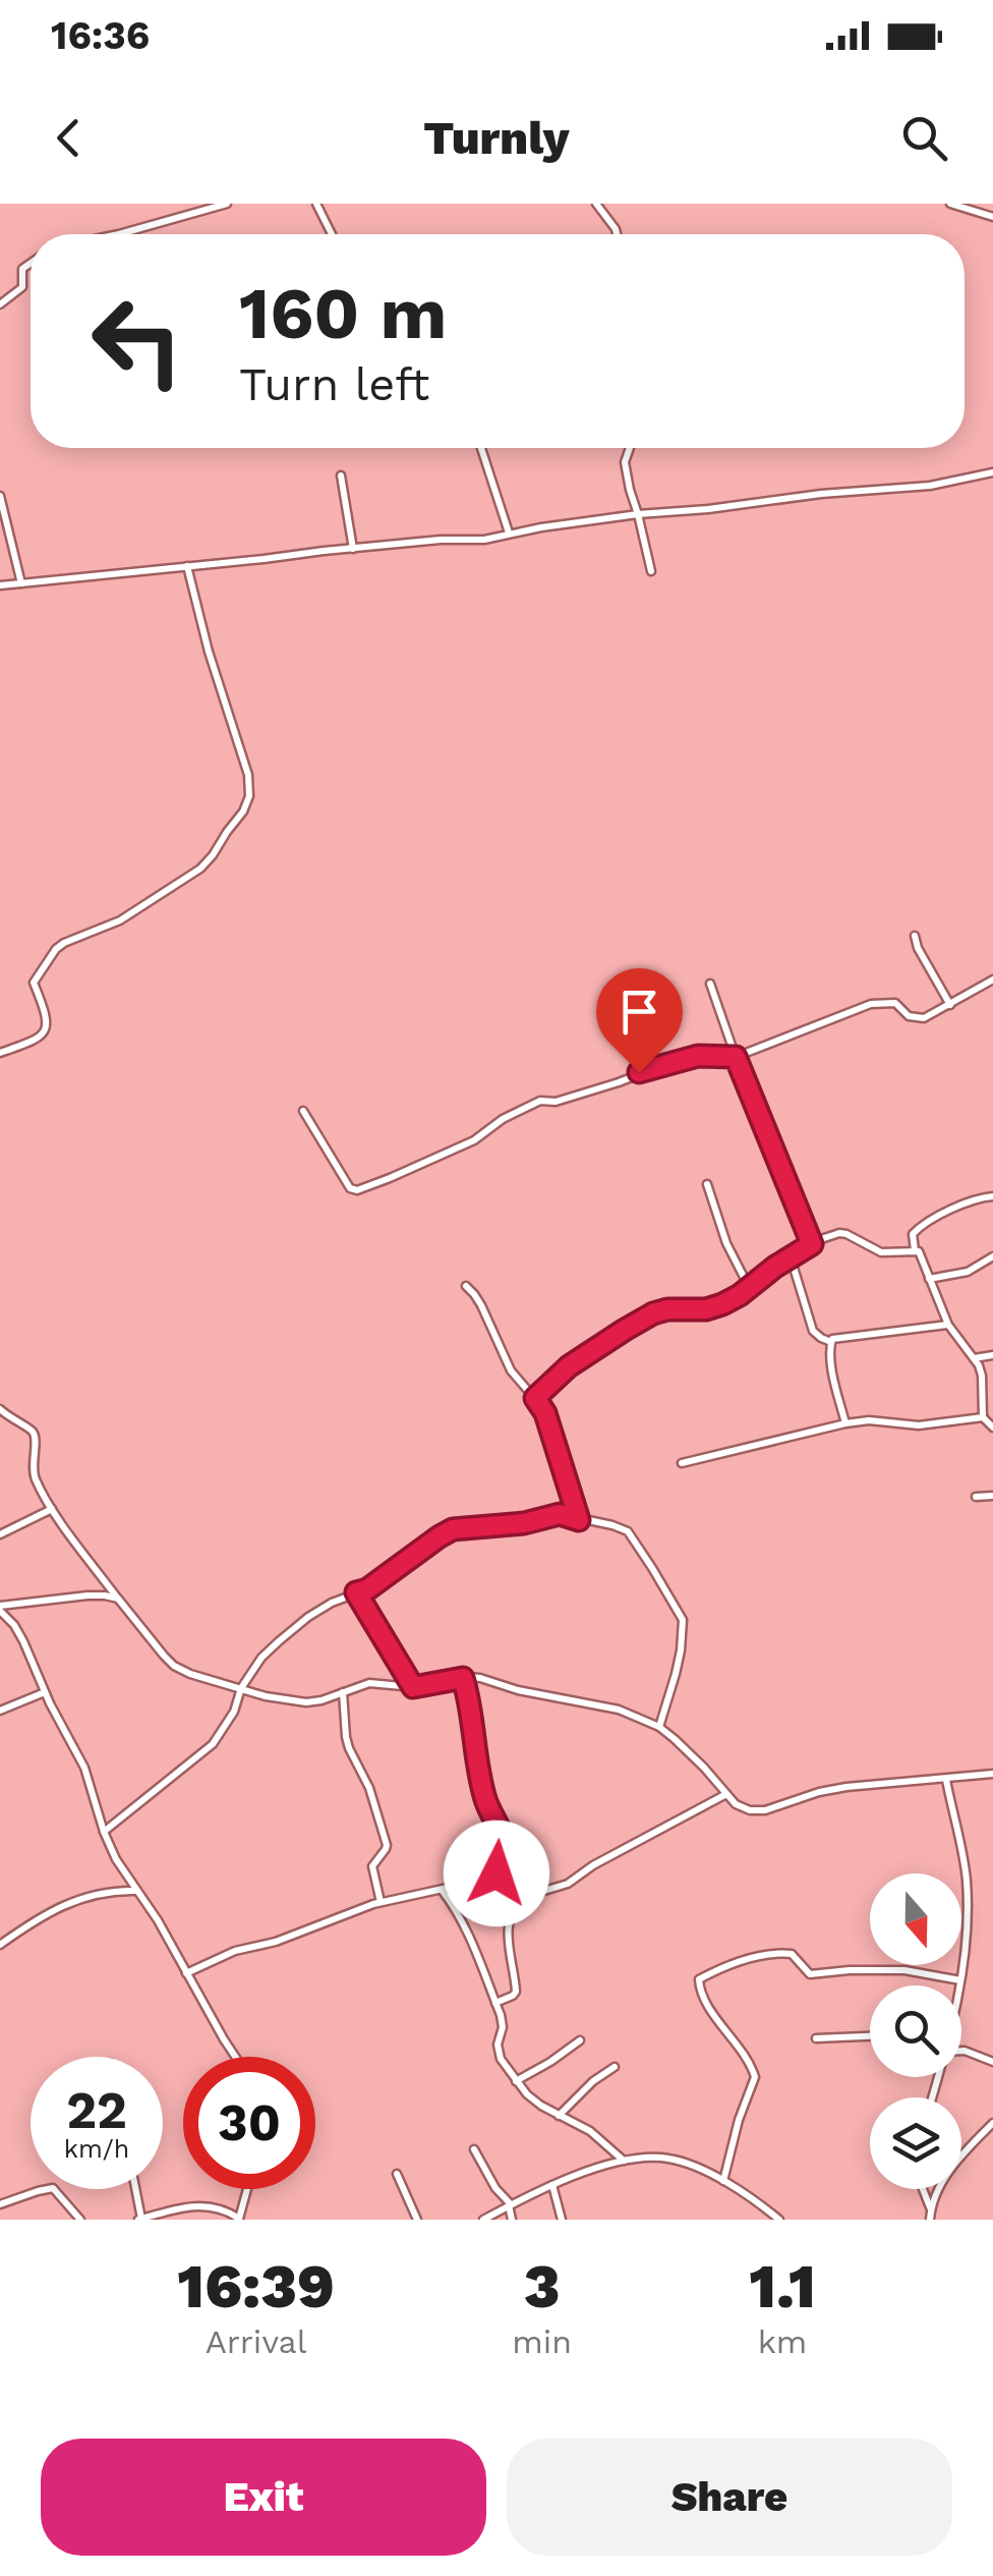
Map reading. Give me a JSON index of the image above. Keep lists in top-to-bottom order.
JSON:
{
  "north": "bottom",
  "page": {
    "status": "16:36",
    "header": "Turnly",
    "turn": ["160 m", "Turn left"],
    "speed": "22 km/h",
    "limit": "30",
    "eta": [
      "16:39",
      "Arrival",
      "3",
      "min",
      "1.1",
      "km"
    ],
    "buttons": ["Exit", "Share"]
  }
}
